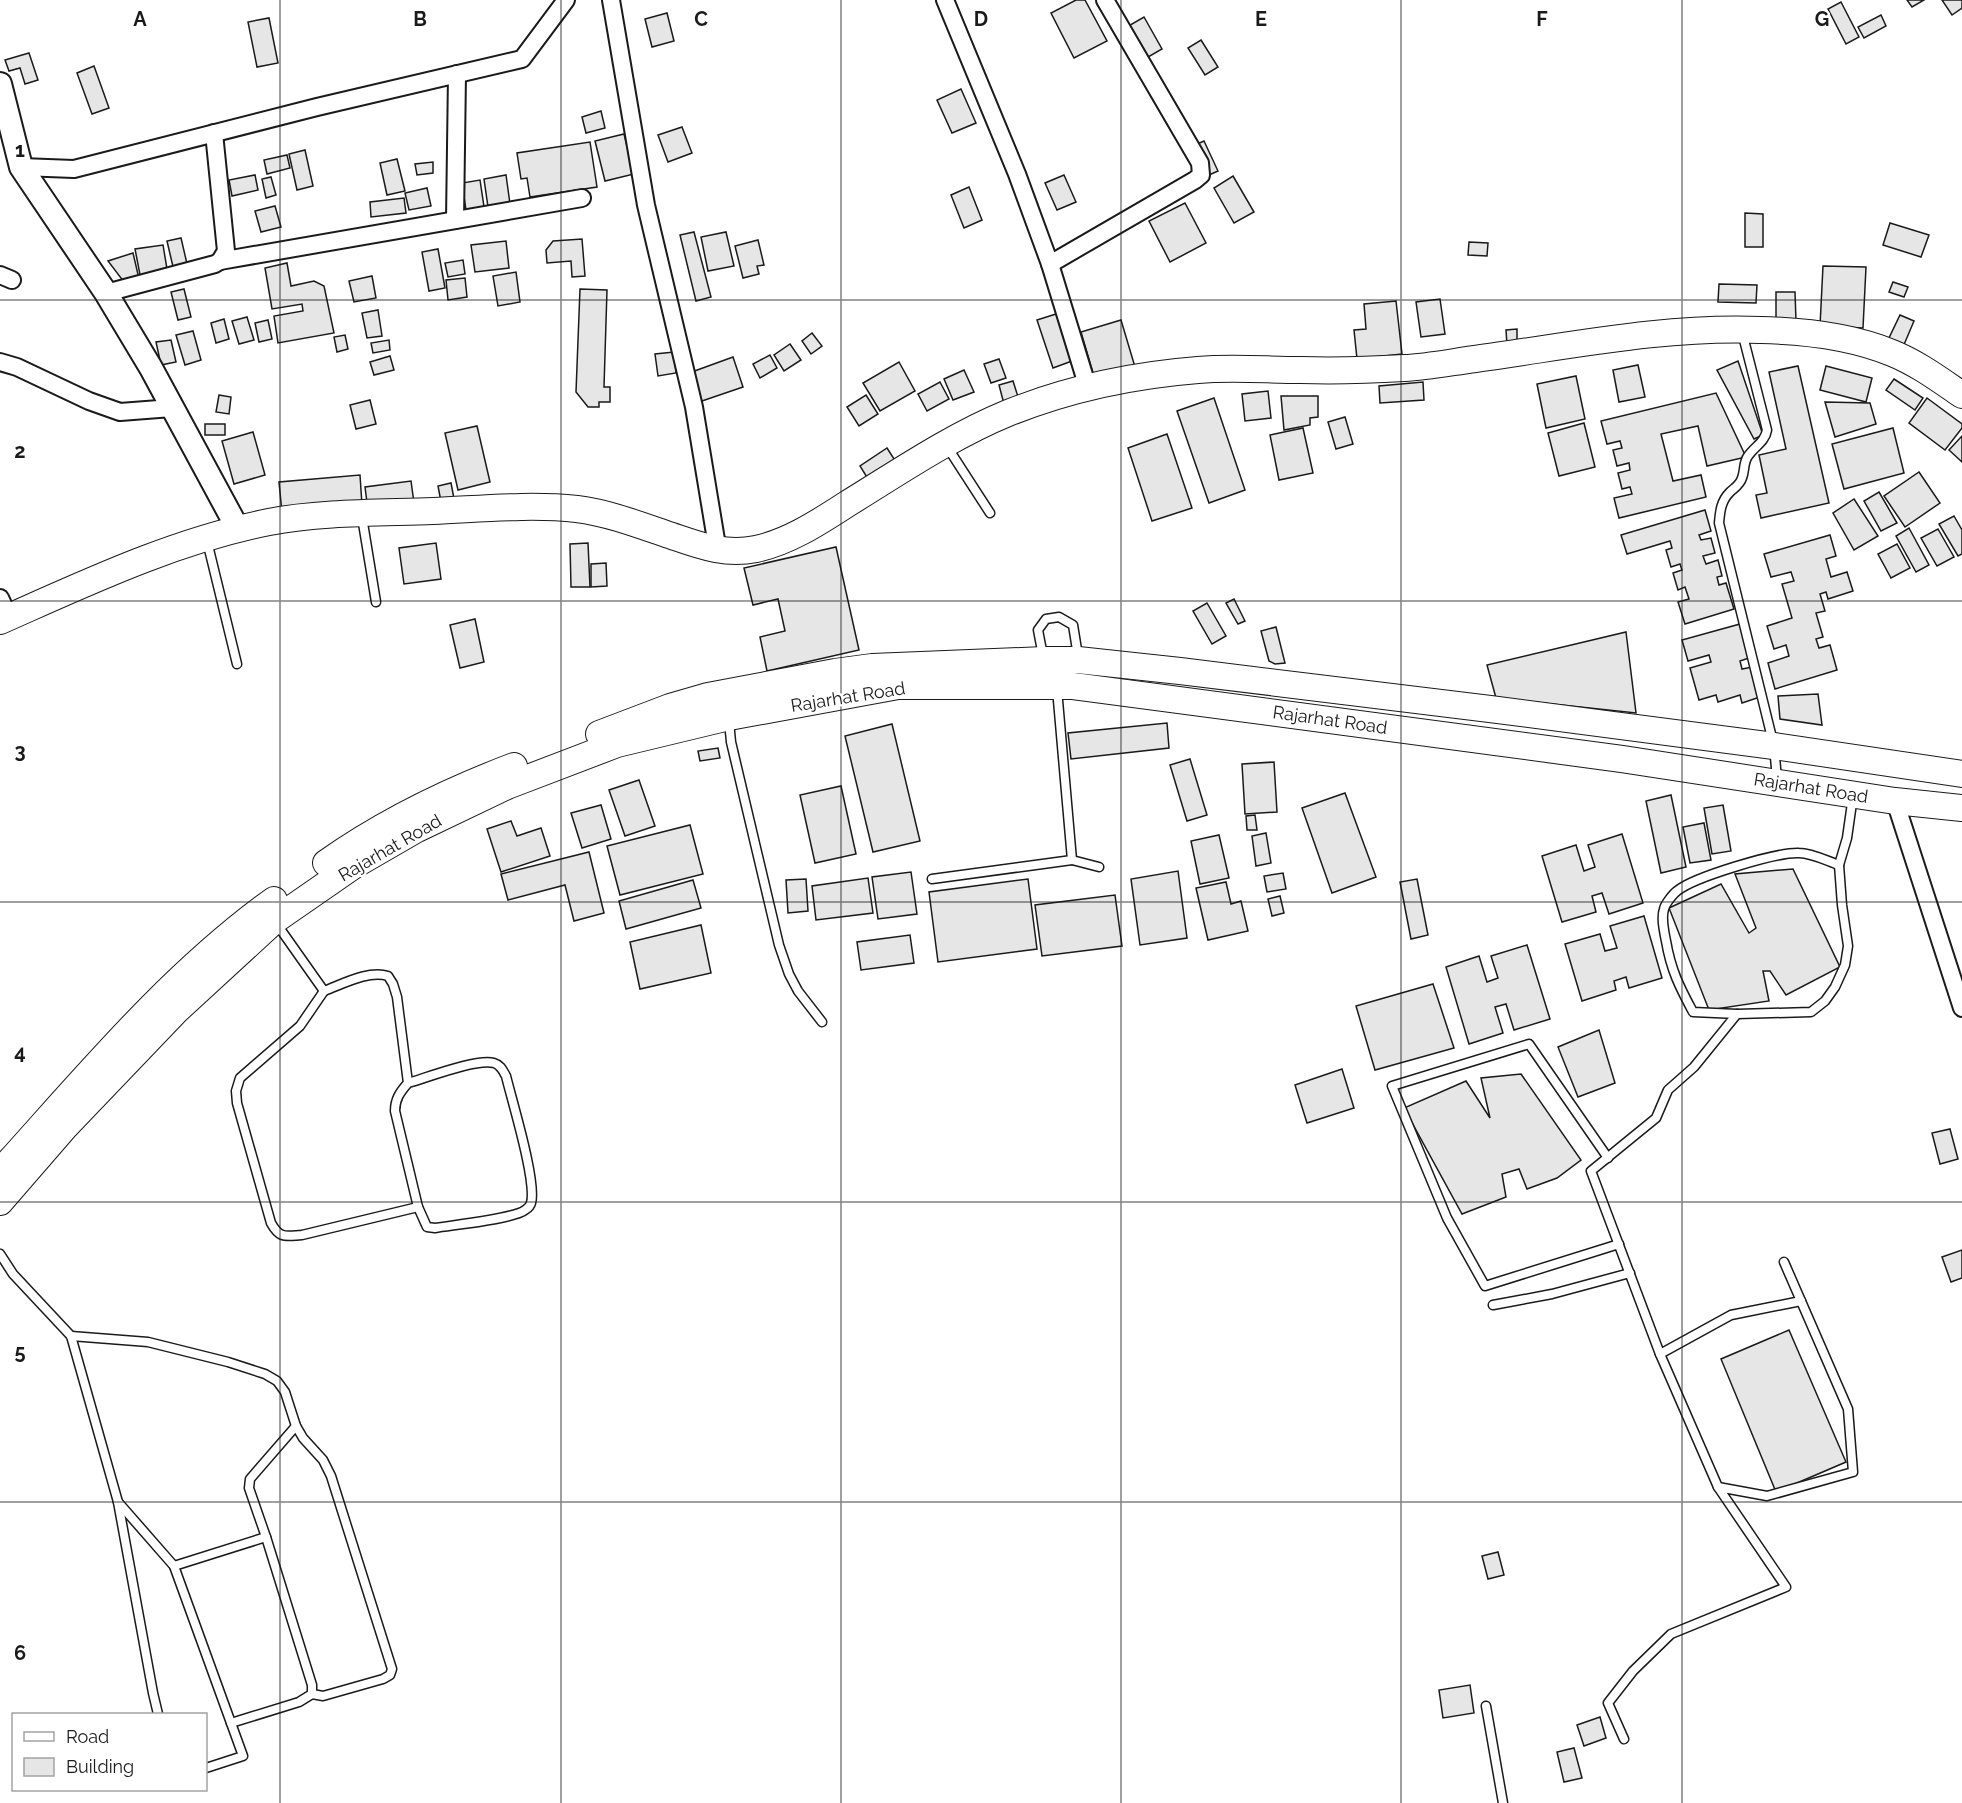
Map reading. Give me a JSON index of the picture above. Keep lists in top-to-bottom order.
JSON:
{
  "streets": {
    "main road": ["Rajarhat Road"]
  },
  "legend": ["Road", "Building"],
  "grid": {
    "columns": [
      "A",
      "B",
      "C",
      "D",
      "E",
      "F",
      "G"
    ],
    "rows": [
      "1",
      "2",
      "3",
      "4",
      "5",
      "6"
    ]
  }
}
